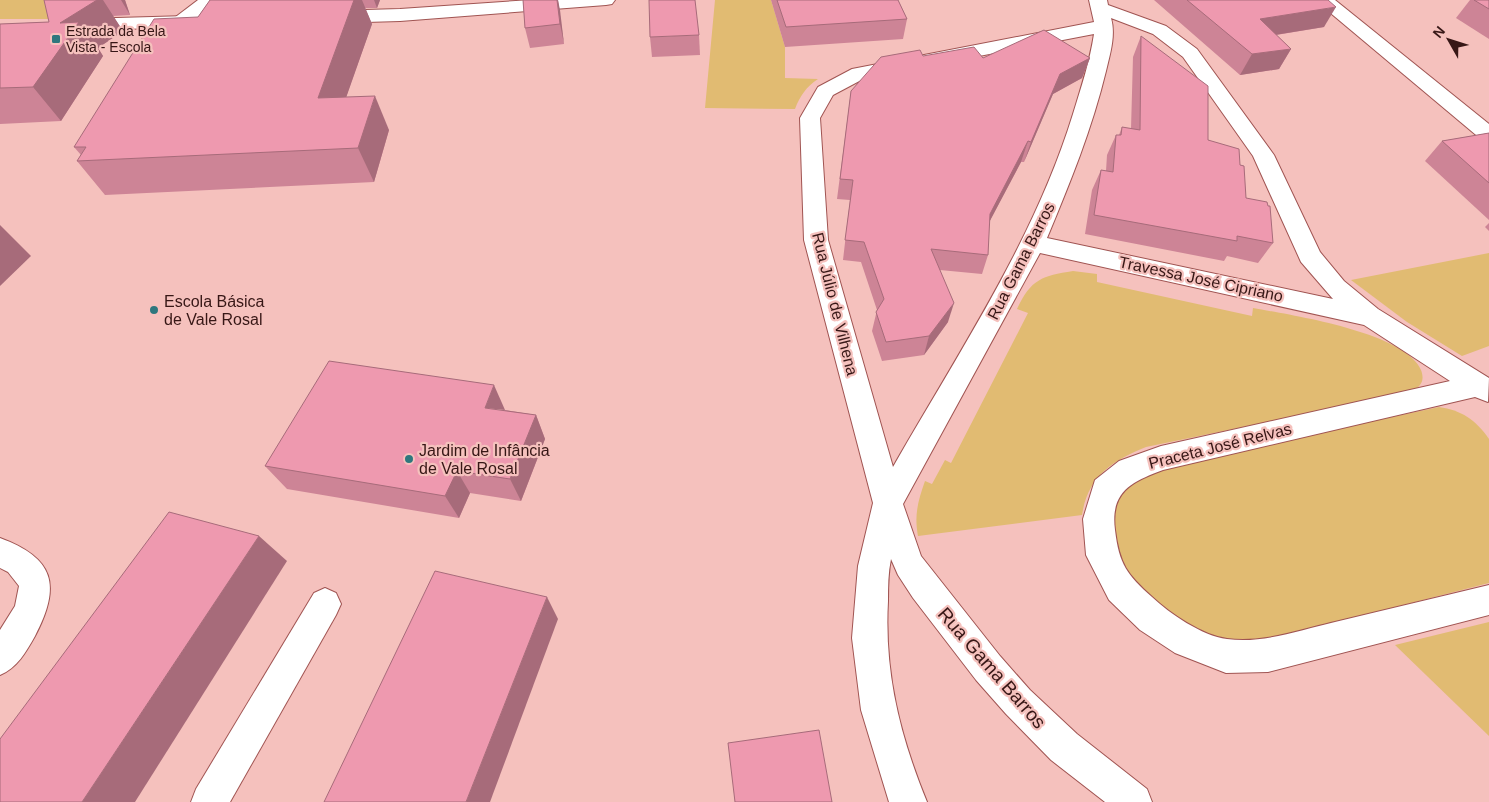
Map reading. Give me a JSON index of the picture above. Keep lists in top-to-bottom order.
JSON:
{
  "streets": {
    "street": [
      "Rua Gama Barros",
      "Travessa José Cipriano",
      "Rua Júlio de Vilhena",
      "Praceta José Relvas"
    ]
  },
  "crossings": [
    ["Rua Gama Barros", "Travessa José Cipriano"],
    ["Rua Gama Barros", "Rua Júlio de Vilhena"]
  ],
  "places": {
    "transit": ["Estrada da Bela Vista - Escola"],
    "other": ["Escola Básica de Vale Rosal", "Jardim de Infância de Vale Rosal"]
  },
  "north": "top left"
}
